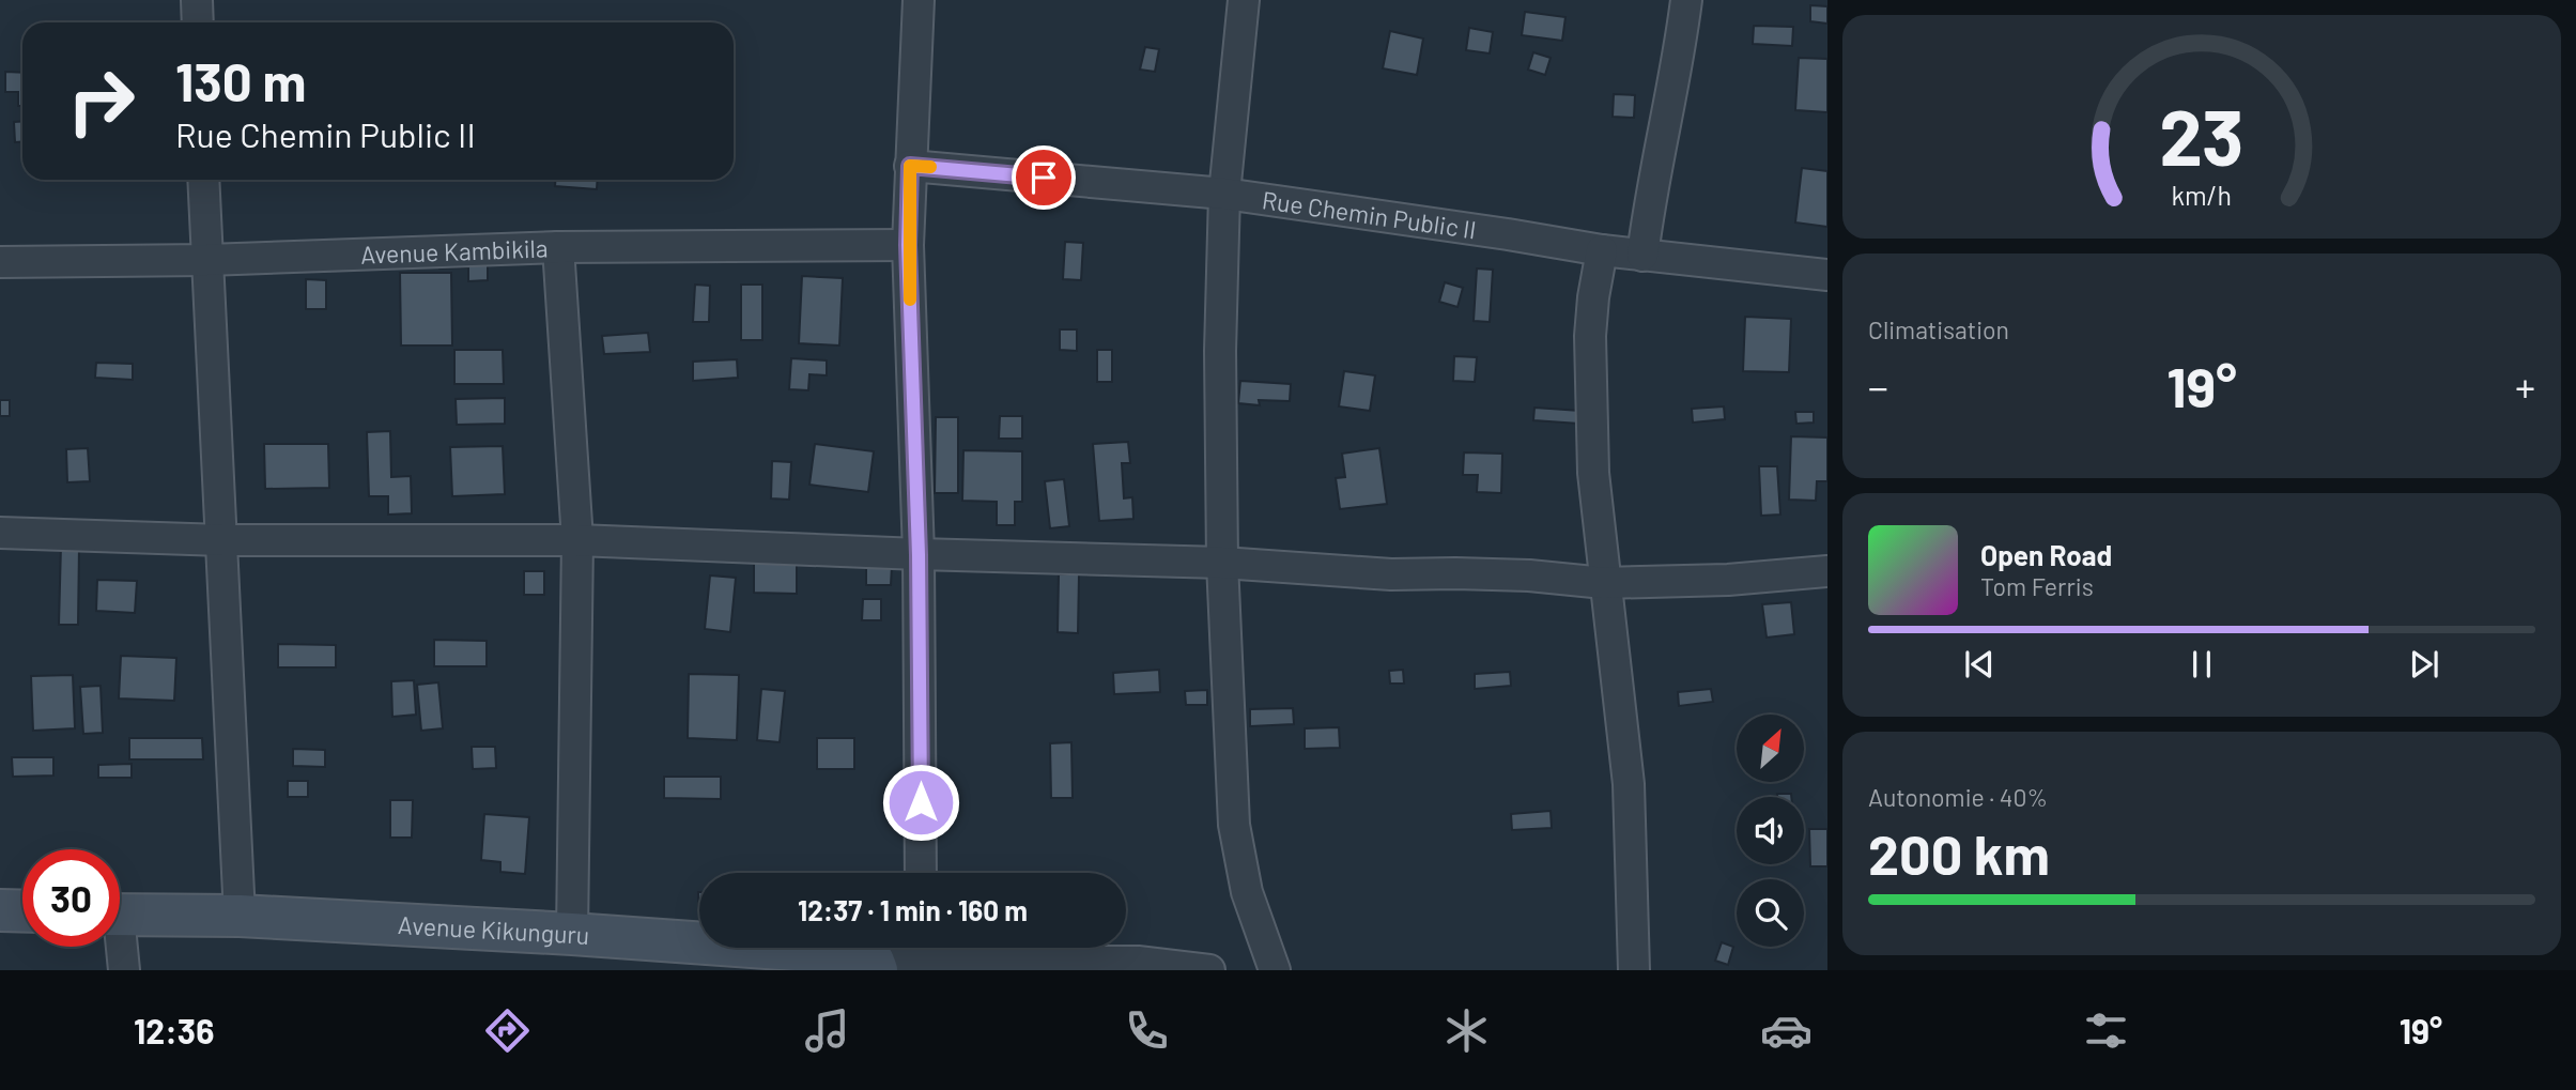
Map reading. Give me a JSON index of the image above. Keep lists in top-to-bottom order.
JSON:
{
  "streets": {
    "street": ["Rue Chemin Public II", "Avenue Kambikila", "Avenue Kikunguru"]
  },
  "north": "top right",
  "page": {
    "turn": ["130 m", "Rue Chemin Public II"],
    "tile": [
      "Climatisation",
      ["Autonomie · 40%", "200 km"]
    ],
    "heat": ["−", "19°", "+"],
    "song": ["Open Road", "Tom Ferris"],
    "limit": "30",
    "trip": "12:37 · 1 min · 160 m",
    "tabs": ["12:36", "19°"],
    "gauge": ["23", "km/h"]
  }
}
